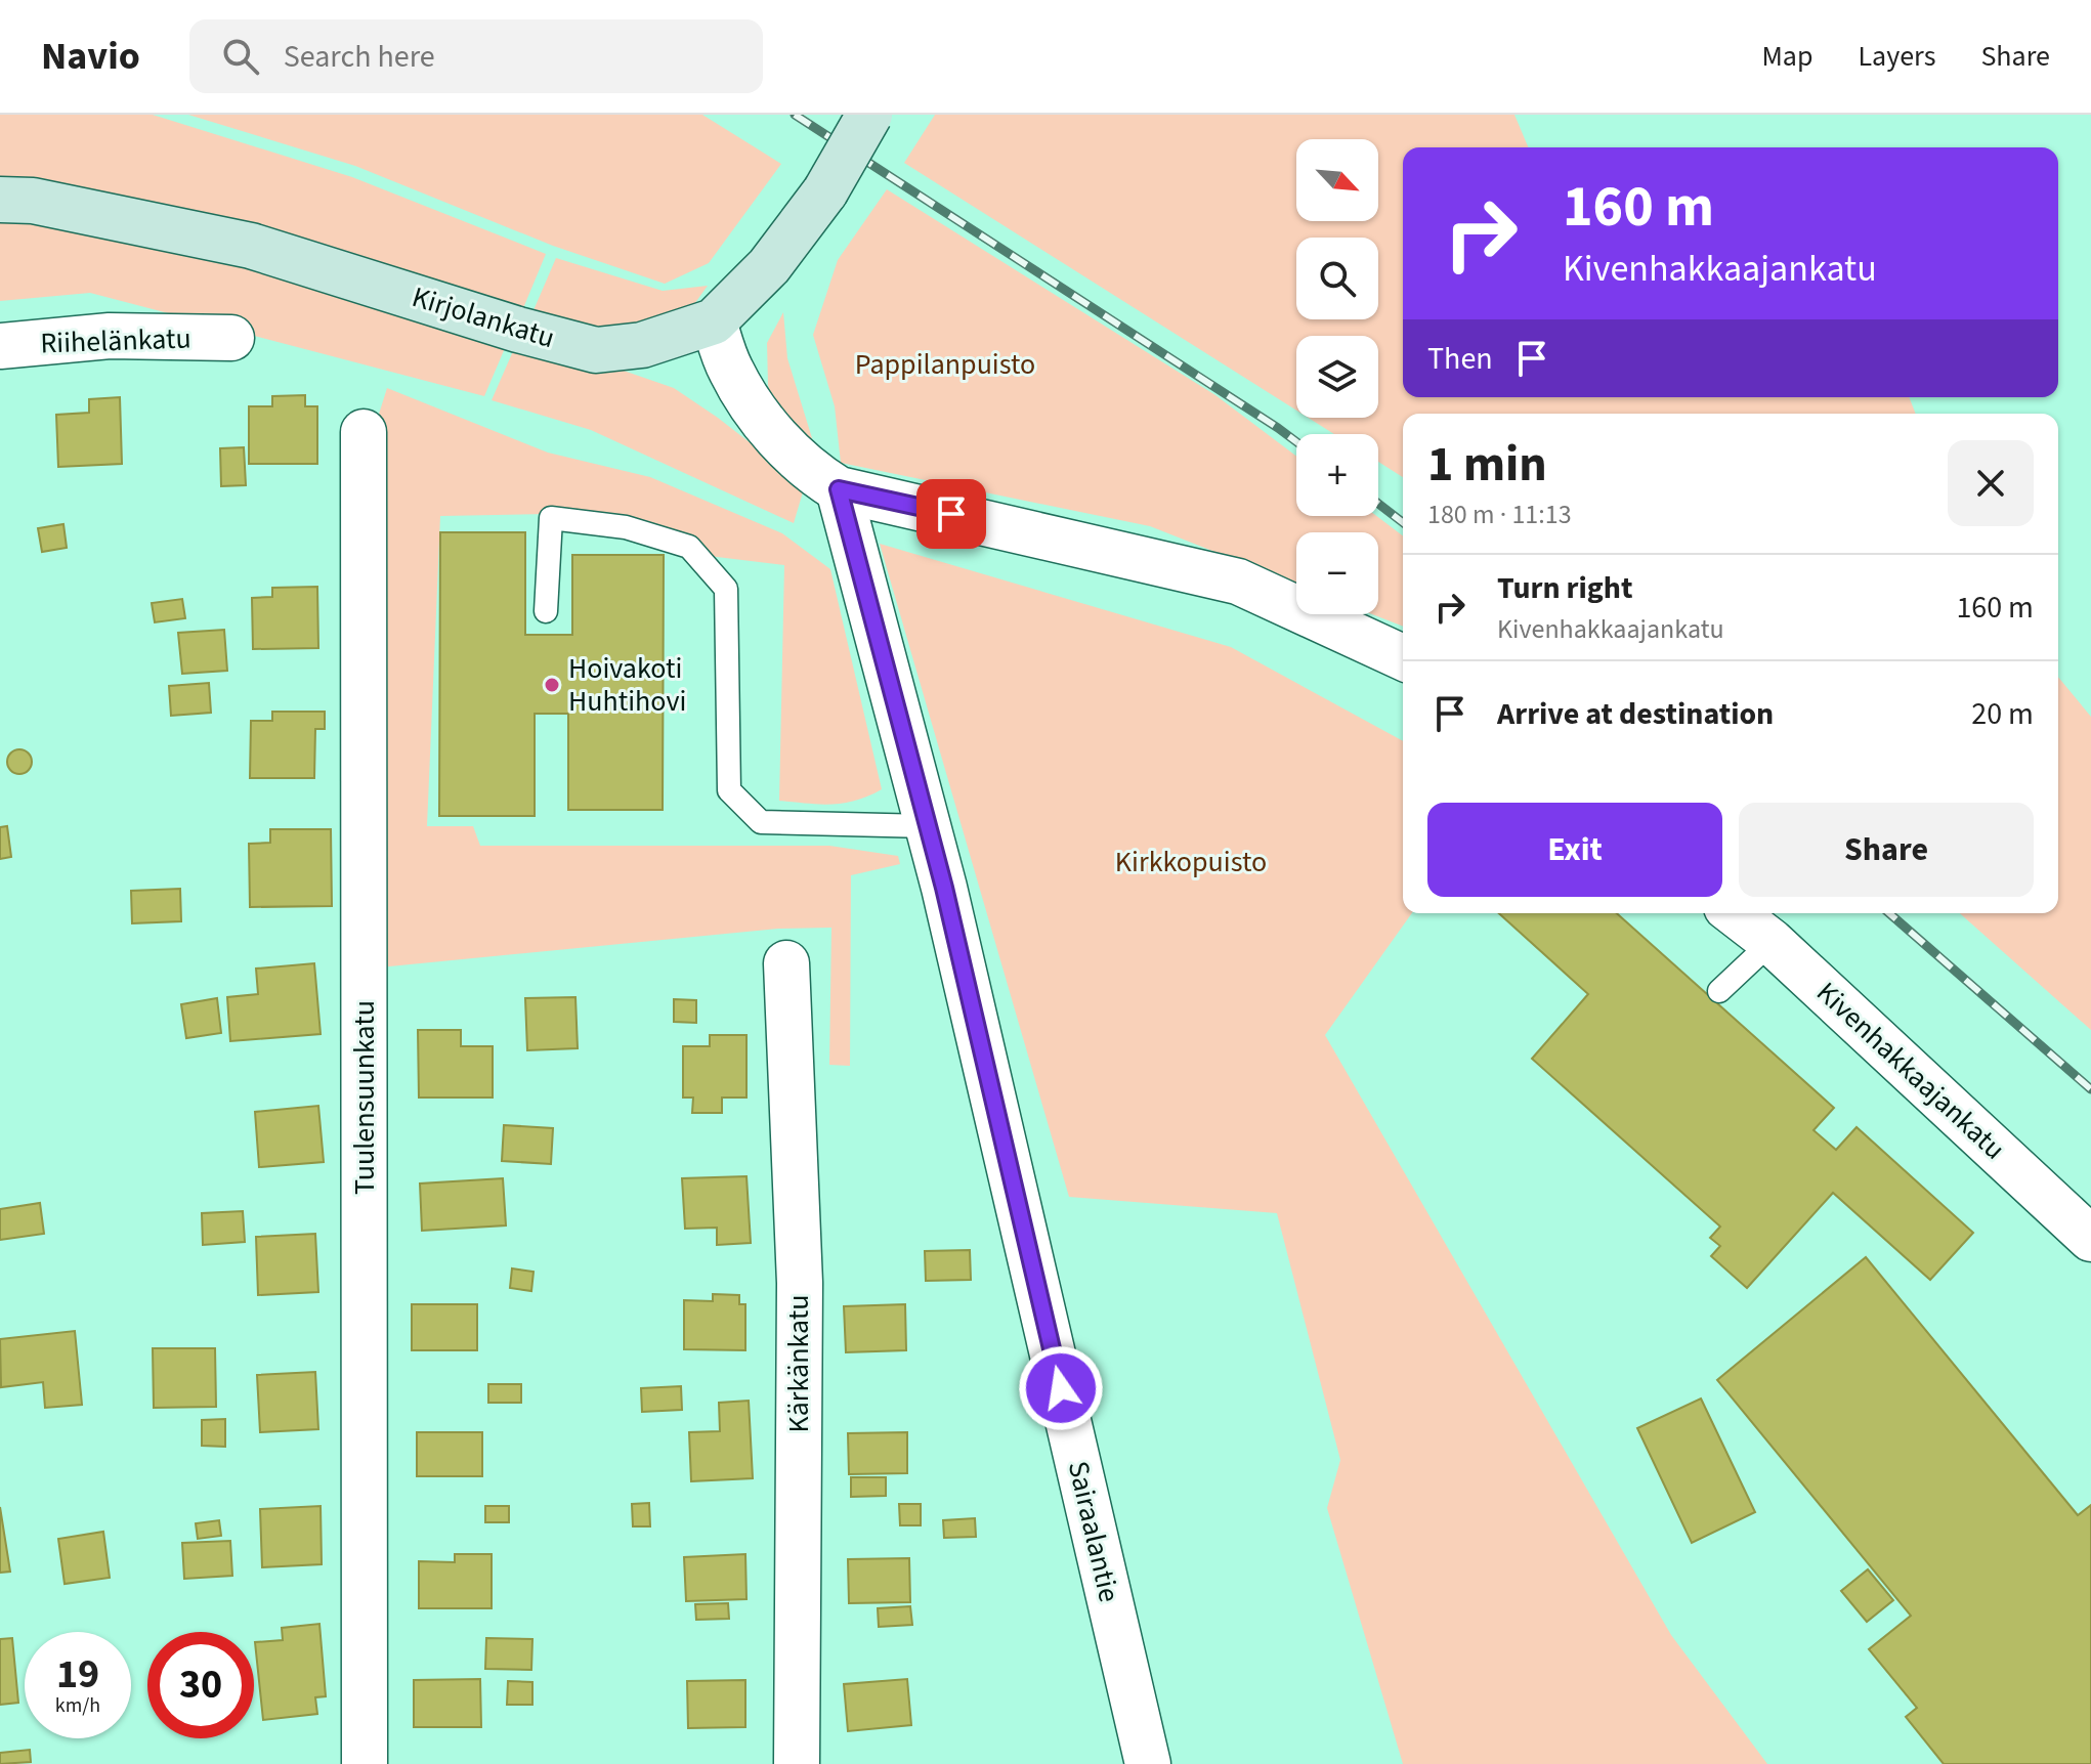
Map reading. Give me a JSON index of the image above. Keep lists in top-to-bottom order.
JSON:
{
  "streets": {
    "main road": ["Kirjolankatu"],
    "street": [
      "Riihelänkatu",
      "Kivenhakkaajankatu",
      "Tuulensuunkatu",
      "Kärkänkatu",
      "Sairaalantie"
    ]
  },
  "parks": ["Pappilanpuisto", "Kirkkopuisto"],
  "places": ["Hoivakoti Huhtihovi"],
  "north": "bottom right",
  "page": {
    "header": "Navio",
    "search": "Search here",
    "nav": ["Map", "Layers", "Share"],
    "map_buttons": ["+", "−"],
    "turn": ["160 m", "Kivenhakkaajankatu"],
    "then": "Then",
    "heading": ["1 min", "180 m · 11:13"],
    "list": [
      {
        "name": "Turn right",
        "note": "Kivenhakkaajankatu",
        "value": "160 m"
      },
      {
        "name": "Arrive at destination",
        "value": "20 m"
      }
    ],
    "buttons": ["Exit", "Share"],
    "speed": "19 km/h",
    "limit": "30"
  }
}
